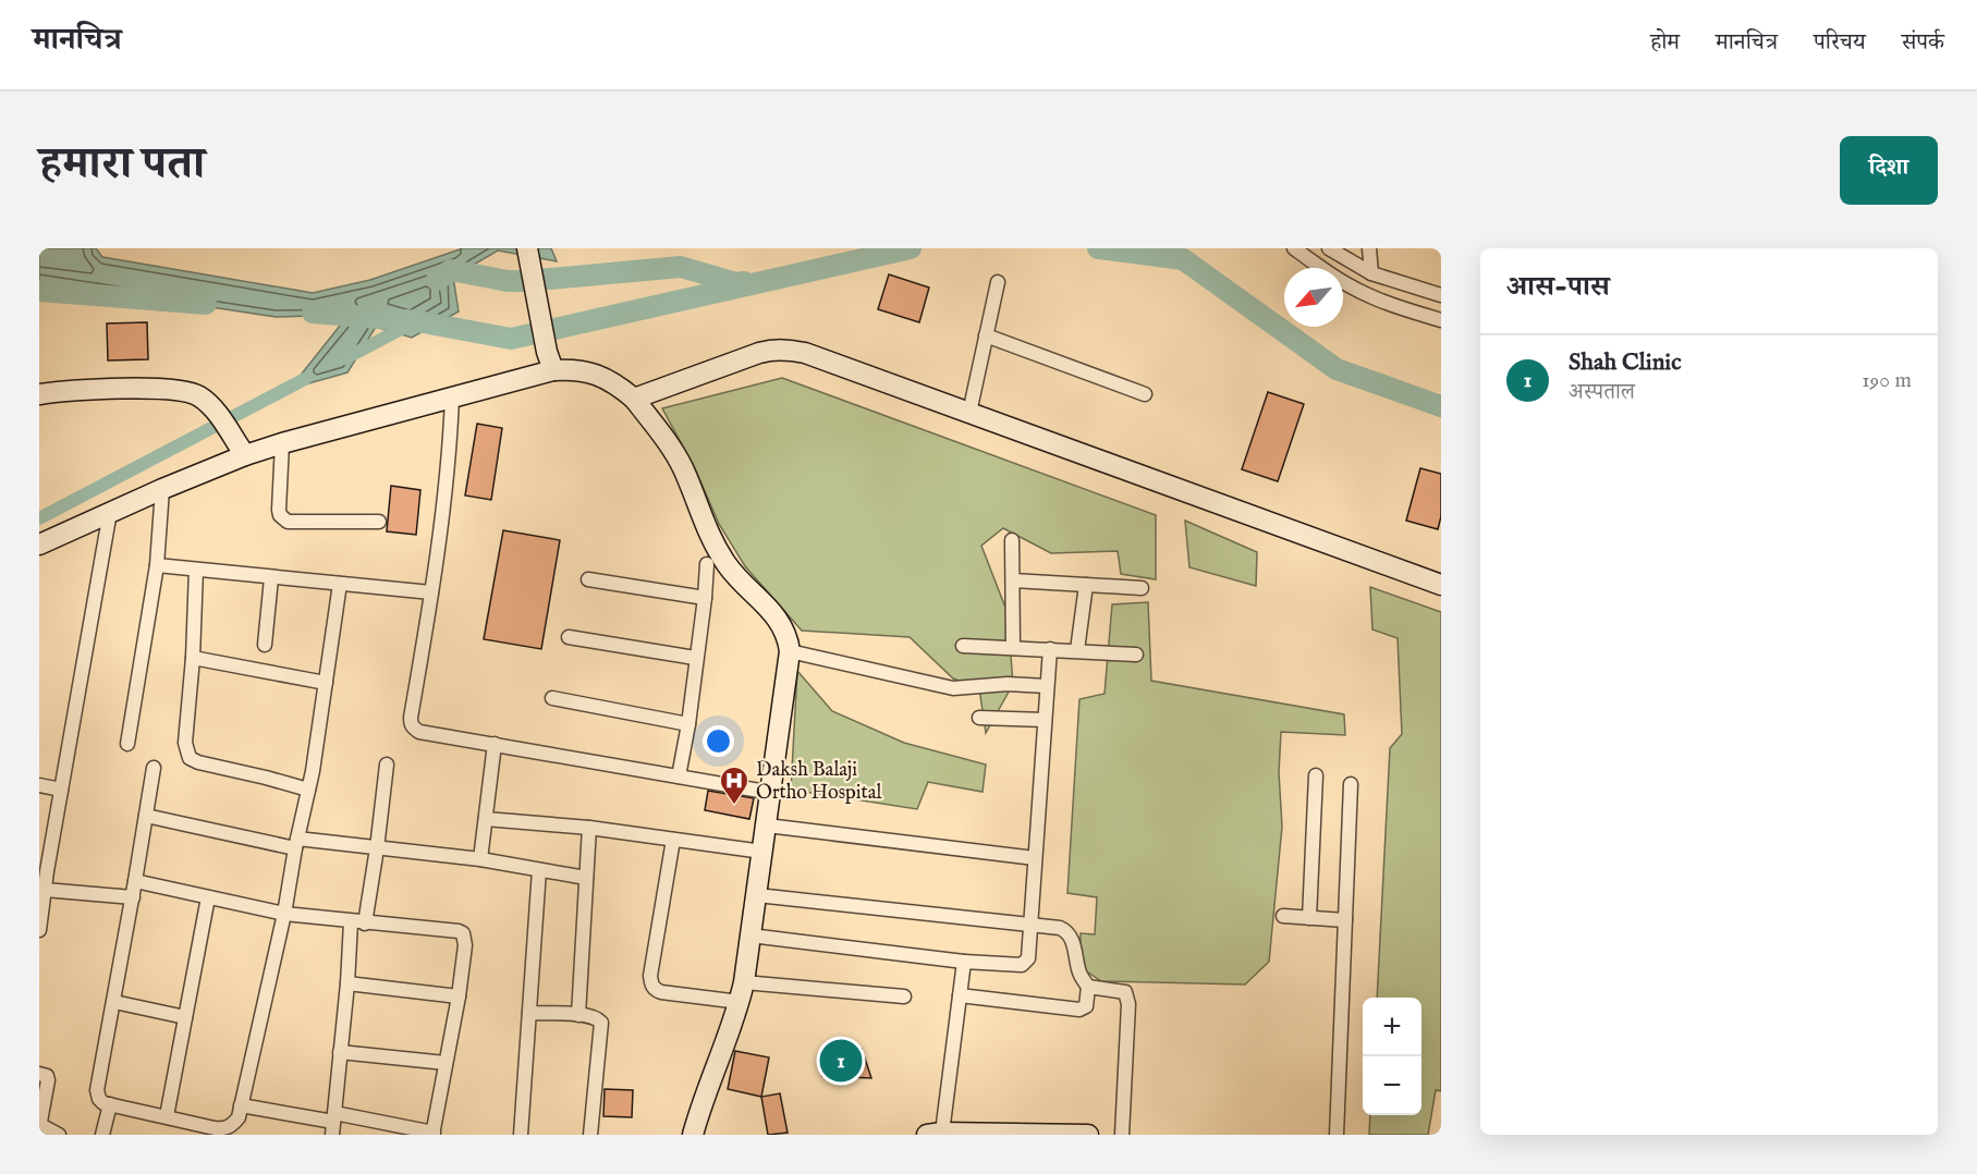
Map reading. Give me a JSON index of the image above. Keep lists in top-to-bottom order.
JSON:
{
  "places": {
    "hospital": ["Daksh Balaji Ortho Hospital"]
  },
  "north": "bottom left",
  "page": {
    "header": "मानचित्र",
    "nav": [
      "होम",
      "मानचित्र",
      "परिचय",
      "संपर्क"
    ],
    "title": "हमारा पता",
    "buttons": "दिशा",
    "heading": "आस-पास",
    "list": [
      {
        "mark": "1",
        "name": "Shah Clinic",
        "note": "अस्पताल",
        "value": "190 m"
      }
    ],
    "map_buttons": ["+", "−"],
    "pins": "1"
  }
}
